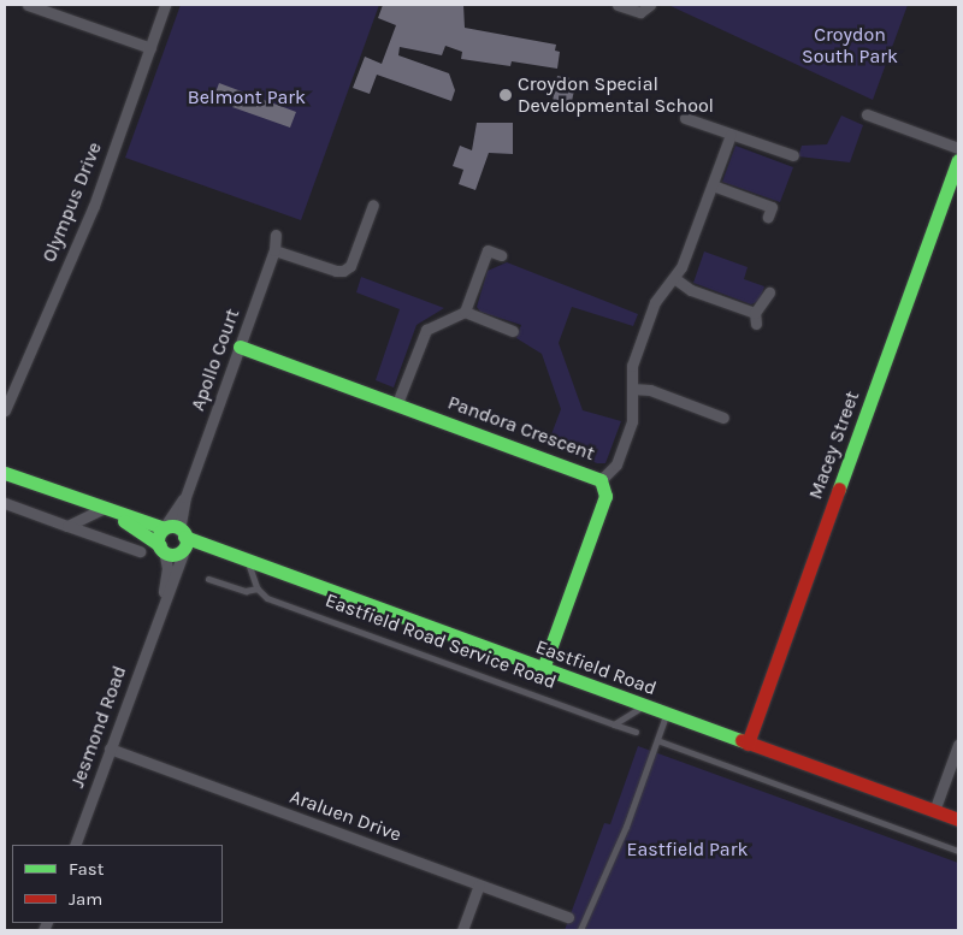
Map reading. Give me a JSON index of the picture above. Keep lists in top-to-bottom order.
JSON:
{
  "streets": {
    "street": [
      "Olympus Drive",
      "Apollo Court",
      "Pandora Crescent",
      "Macey Street",
      "Eastfield Road",
      "Jesmond Road",
      "Araluen Drive"
    ],
    "lane": ["Eastfield Road Service Road"]
  },
  "crossings": [
    ["Apollo Court", "Pandora Crescent"],
    ["Apollo Court", "Eastfield Road"],
    ["Pandora Crescent", "Eastfield Road"],
    ["Macey Street", "Eastfield Road"],
    ["Eastfield Road", "Jesmond Road"],
    ["Jesmond Road", "Araluen Drive"]
  ],
  "parks": ["Croydon South Park", "Belmont Park", "Eastfield Park"],
  "places": ["Croydon Special Developmental School"],
  "legend": ["Fast", "Jam"]
}
